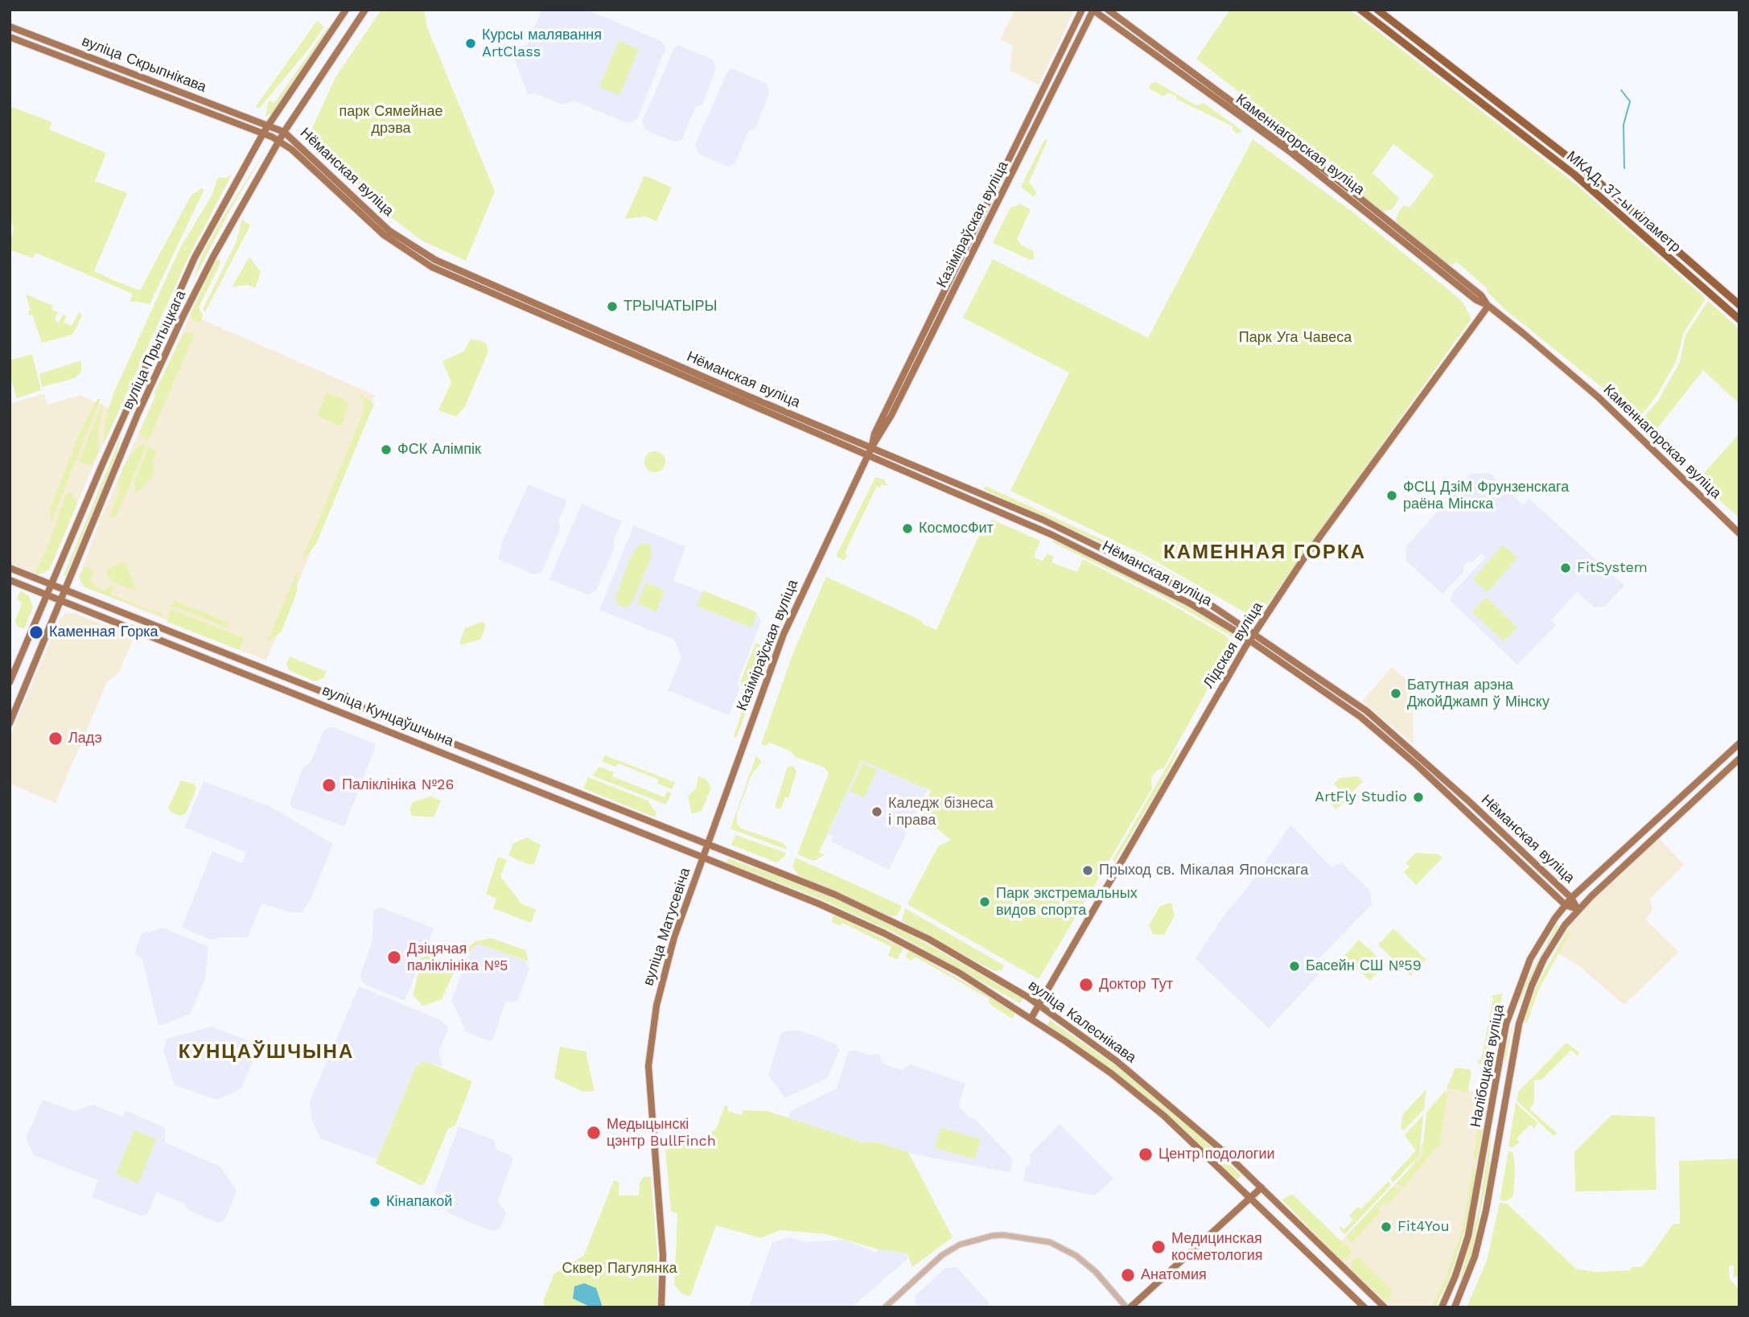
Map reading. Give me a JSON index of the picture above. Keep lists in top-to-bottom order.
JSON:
{
  "streets": {
    "highway": ["МКАД, 37-ы кіламетр"],
    "main road": [
      "вуліца Скрыпнікава",
      "Каменнагорская вуліца",
      "Нёманская вуліца",
      "Казіміраўская вуліца",
      "вуліца Прытыцкага",
      "Лідская вуліца",
      "вуліца Кунцаўшчына",
      "вуліца Матусевіча",
      "вуліца Калеснікава",
      "Налібоцкая вуліца"
    ]
  },
  "crossings": [
    ["вуліца Скрыпнікава", "Нёманская вуліца"],
    ["вуліца Скрыпнікава", "вуліца Прытыцкага"],
    ["Каменнагорская вуліца", "Казіміраўская вуліца"],
    ["Каменнагорская вуліца", "Лідская вуліца"],
    ["Нёманская вуліца", "Казіміраўская вуліца"],
    ["Нёманская вуліца", "вуліца Прытыцкага"],
    ["Нёманская вуліца", "Лідская вуліца"],
    ["Нёманская вуліца", "Налібоцкая вуліца"],
    ["Казіміраўская вуліца", "вуліца Кунцаўшчына"],
    ["Казіміраўская вуліца", "вуліца Матусевіча"],
    ["Казіміраўская вуліца", "вуліца Калеснікава"],
    ["вуліца Прытыцкага", "вуліца Кунцаўшчына"],
    ["Лідская вуліца", "вуліца Калеснікава"],
    ["вуліца Кунцаўшчына", "вуліца Матусевіча"],
    ["вуліца Кунцаўшчына", "вуліца Калеснікава"],
    ["вуліца Матусевіча", "вуліца Калеснікава"]
  ],
  "districts": ["КАМЕННАЯ ГОРКА", "КУНЦАЎШЧЫНА"],
  "parks": ["парк Сямейнае дрэва", "Парк Уга Чавеса", "Сквер Пагулянка"],
  "places": [
    "Курсы малявання ArtClass",
    "ТРЫЧАТЫРЫ",
    "ФСК Алімпік",
    "ФСЦ ДзіМ Фрунзенскага раёна Мінска",
    "КосмосФит",
    "FitSystem",
    "Каменная Горка",
    "Батутная арэна ДжойДжамп ў Мінску",
    "Ладэ",
    "Паліклініка №26",
    "ArtFly Studio",
    "Каледж бізнеса і права",
    "Прыход св. Мікалая Японскага",
    "Парк экстремальных видов спорта",
    "Дзіцячая паліклініка №5",
    "Басейн СШ №59",
    "Доктор Тут",
    "Медыцынскі цэнтр BullFinch",
    "Центр подологии",
    "Кінапакой",
    "Fit4You",
    "Медицинская косметология",
    "Анатомия"
  ]
}
